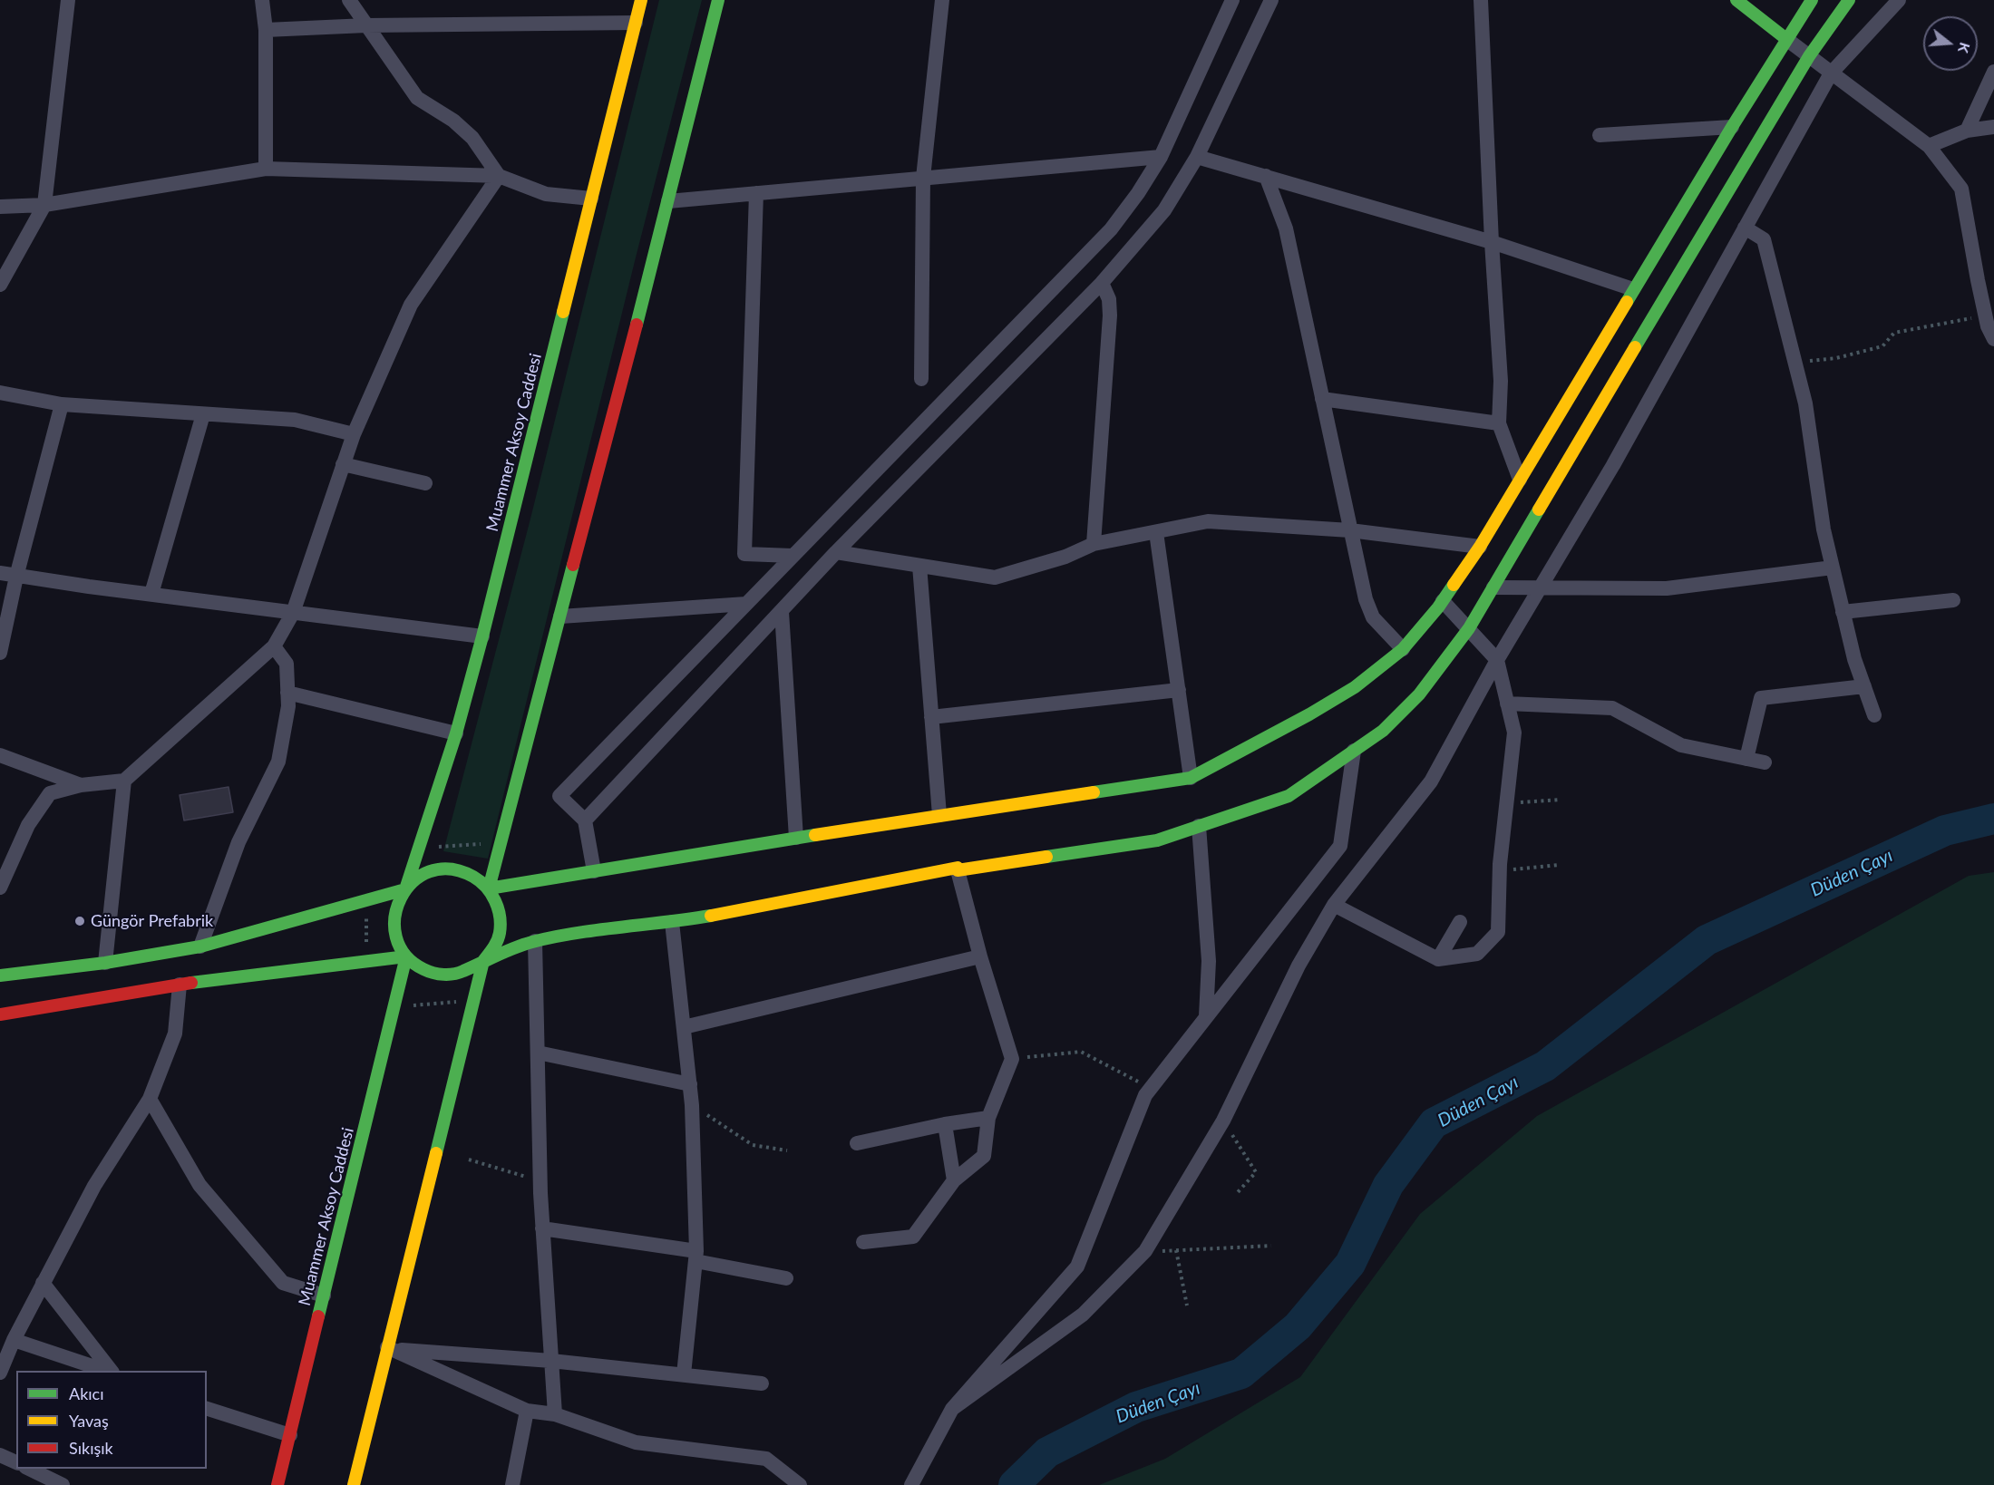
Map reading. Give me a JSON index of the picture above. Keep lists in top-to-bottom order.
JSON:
{
  "streets": {
    "main road": ["Muammer Aksoy Caddesi"]
  },
  "water": ["Düden Çayı"],
  "places": ["Güngör Prefabrik"],
  "legend": ["Akıcı", "Yavaş", "Sıkışık"],
  "north": "right"
}
